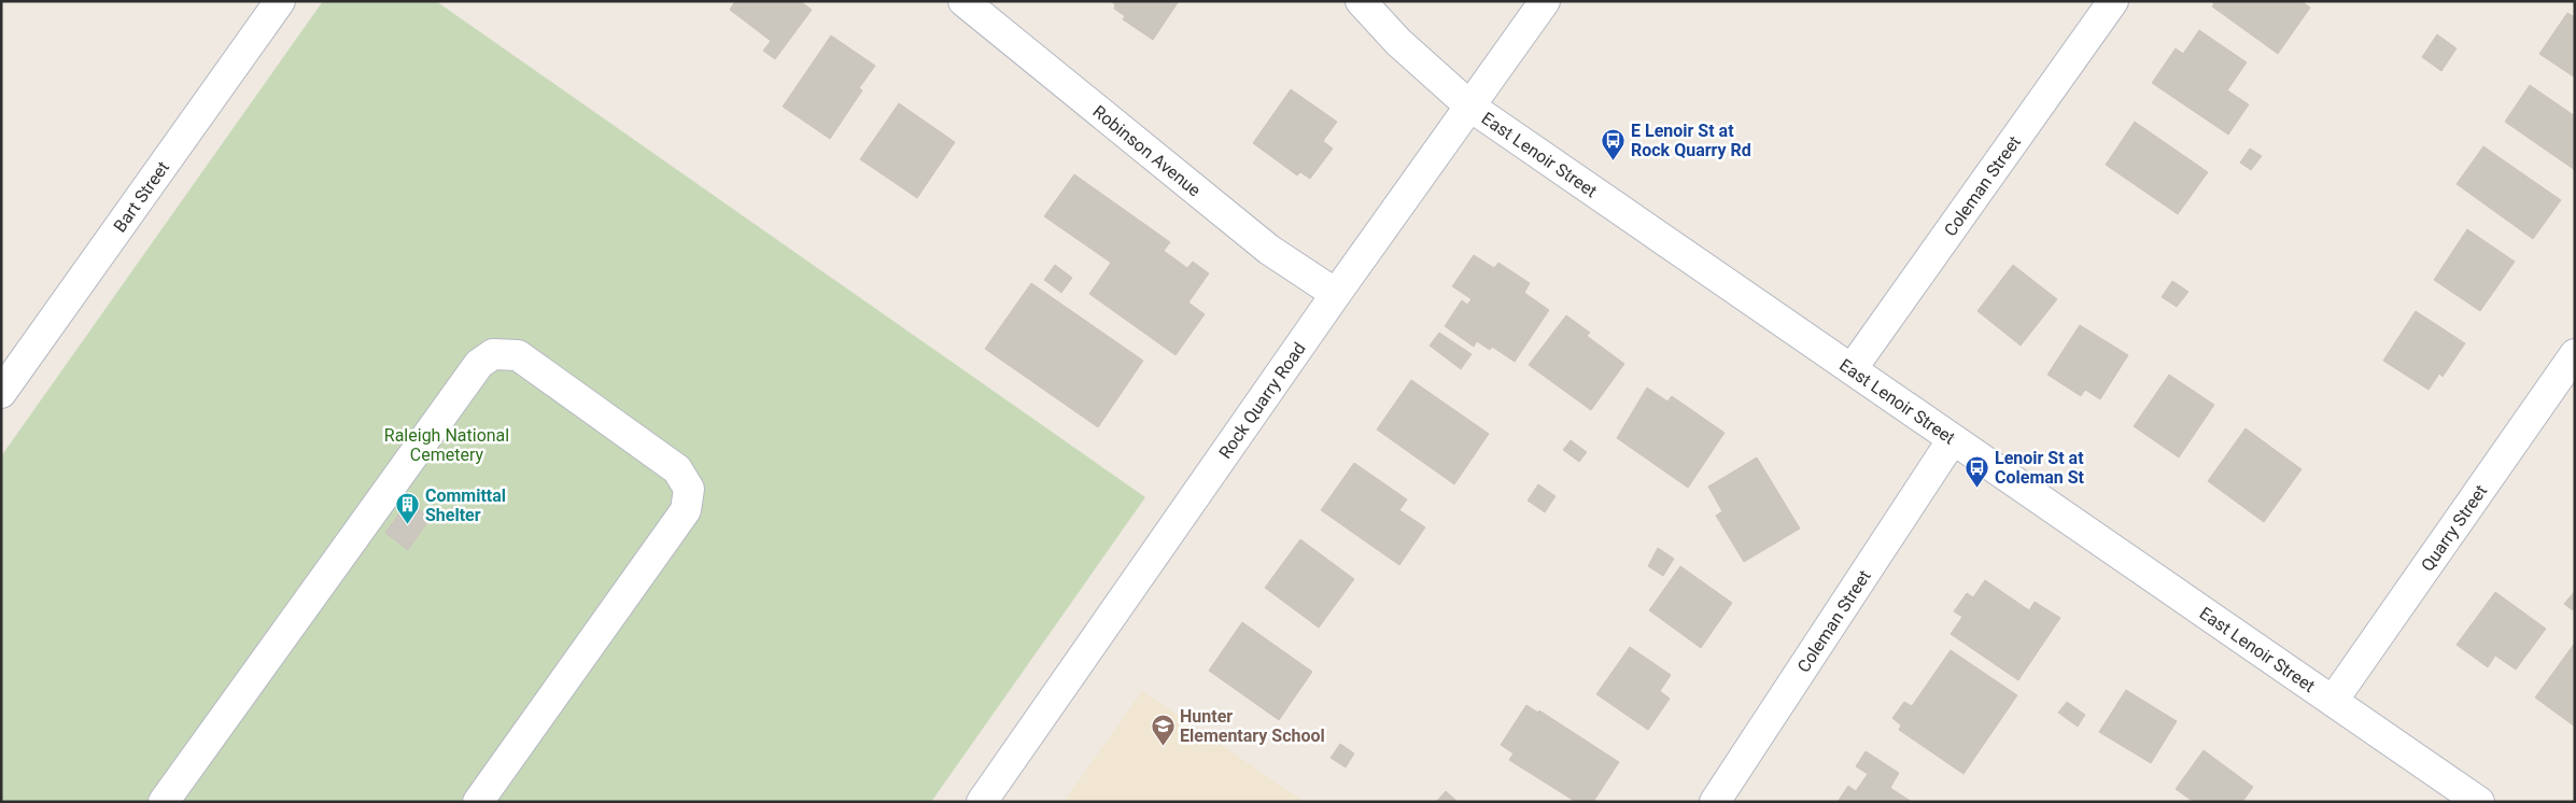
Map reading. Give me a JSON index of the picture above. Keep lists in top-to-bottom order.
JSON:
{
  "streets": {
    "street": [
      "Robinson Avenue",
      "East Lenoir Street",
      "Coleman Street",
      "Bart Street",
      "Rock Quarry Road",
      "Quarry Street"
    ]
  },
  "crossings": [
    ["Robinson Avenue", "Rock Quarry Road"],
    ["East Lenoir Street", "Coleman Street"],
    ["East Lenoir Street", "Rock Quarry Road"],
    ["East Lenoir Street", "Quarry Street"]
  ],
  "parks": ["Raleigh National Cemetery"],
  "places": {
    "bus stop": ["E Lenoir St at Rock Quarry Rd", "Lenoir St at Coleman St"],
    "building": ["Committal Shelter"],
    "school or university": ["Hunter Elementary School"]
  }
}
